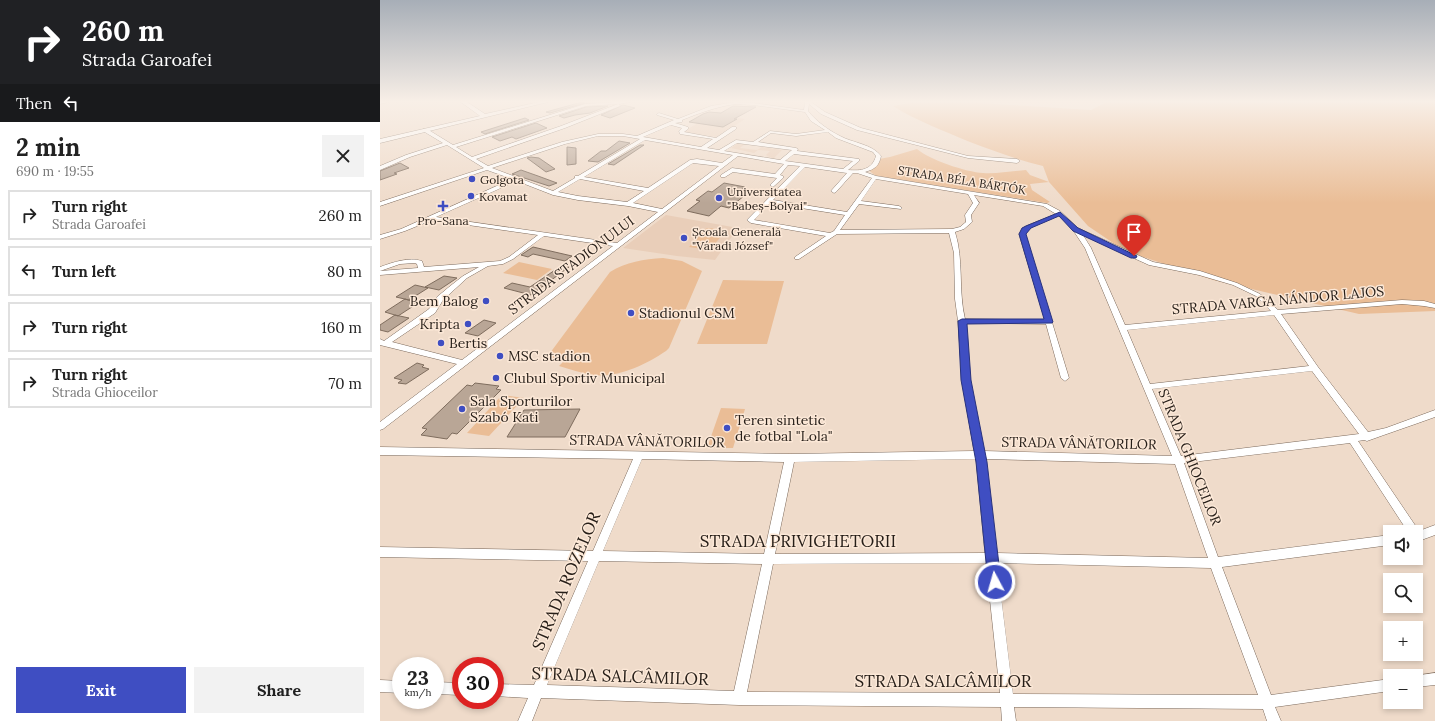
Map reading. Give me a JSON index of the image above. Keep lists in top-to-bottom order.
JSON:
{
  "streets": {
    "street": [
      "STRADA BÉLA BÁRTÓK",
      "STRADA STADIONULUI",
      "STRADA VARGA NÁNDOR LAJOS",
      "STRADA VÂNĂTORILOR",
      "STRADA GHIOCEILOR",
      "STRADA PRIVIGHETORII",
      "STRADA ROZELOR",
      "STRADA SALCÂMILOR"
    ]
  },
  "crossings": [
    ["STRADA BÉLA BÁRTÓK", "STRADA GHIOCEILOR"],
    ["STRADA VARGA NÁNDOR LAJOS", "STRADA GHIOCEILOR"],
    ["STRADA VÂNĂTORILOR", "STRADA GHIOCEILOR"],
    ["STRADA VÂNĂTORILOR", "STRADA ROZELOR"],
    ["STRADA GHIOCEILOR", "STRADA PRIVIGHETORII"],
    ["STRADA GHIOCEILOR", "STRADA SALCÂMILOR"],
    ["STRADA PRIVIGHETORII", "STRADA ROZELOR"],
    ["STRADA ROZELOR", "STRADA SALCÂMILOR"]
  ],
  "places": {
    "other": [
      "Golgota",
      "Kovamat",
      "Universitatea \"Babeș-Bolyai\"",
      "Școala Generală \"Váradi József\"",
      "Bem Balog",
      "Stadionul CSM",
      "Kripta",
      "Bertis",
      "MSC stadion",
      "Clubul Sportiv Municipal",
      "Sala Sporturilor Szabó Kati",
      "Teren sintetic de fotbal \"Lola\""
    ],
    "health": ["Pro-Sana"]
  },
  "page": {
    "turn": ["260 m", "Strada Garoafei"],
    "then": "Then",
    "heading": ["2 min", "690 m · 19:55"],
    "list": [
      {
        "name": "Turn right",
        "note": "Strada Garoafei",
        "value": "260 m"
      },
      {
        "name": "Turn left",
        "value": "80 m"
      },
      {
        "name": "Turn right",
        "value": "160 m"
      },
      {
        "name": "Turn right",
        "note": "Strada Ghioceilor",
        "value": "70 m"
      }
    ],
    "map_buttons": ["+", "−"],
    "speed": "23 km/h",
    "limit": "30",
    "buttons": ["Exit", "Share"]
  }
}
